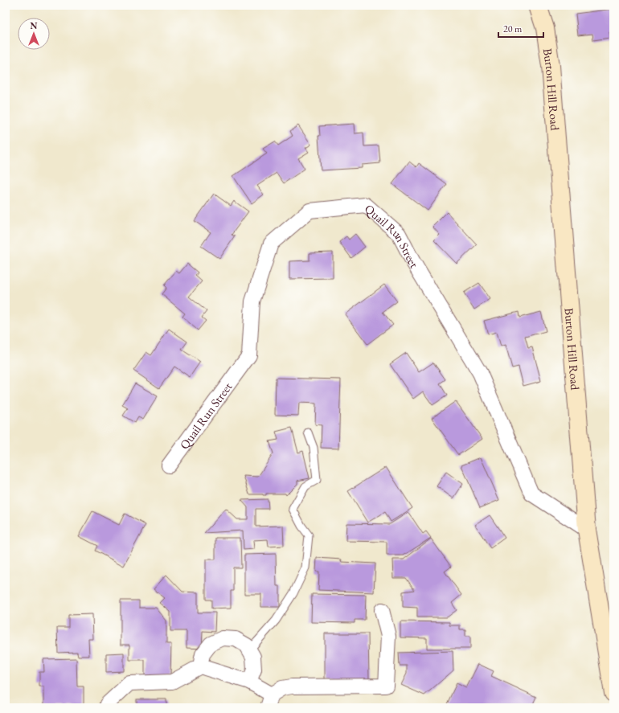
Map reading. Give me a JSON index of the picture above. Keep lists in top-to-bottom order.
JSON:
{
  "streets": {
    "street": ["Burton Hill Road", "Quail Run Street"]
  },
  "crossings": [
    ["Burton Hill Road", "Quail Run Street"]
  ],
  "scale_bar": "20 m",
  "north": "top"
}
